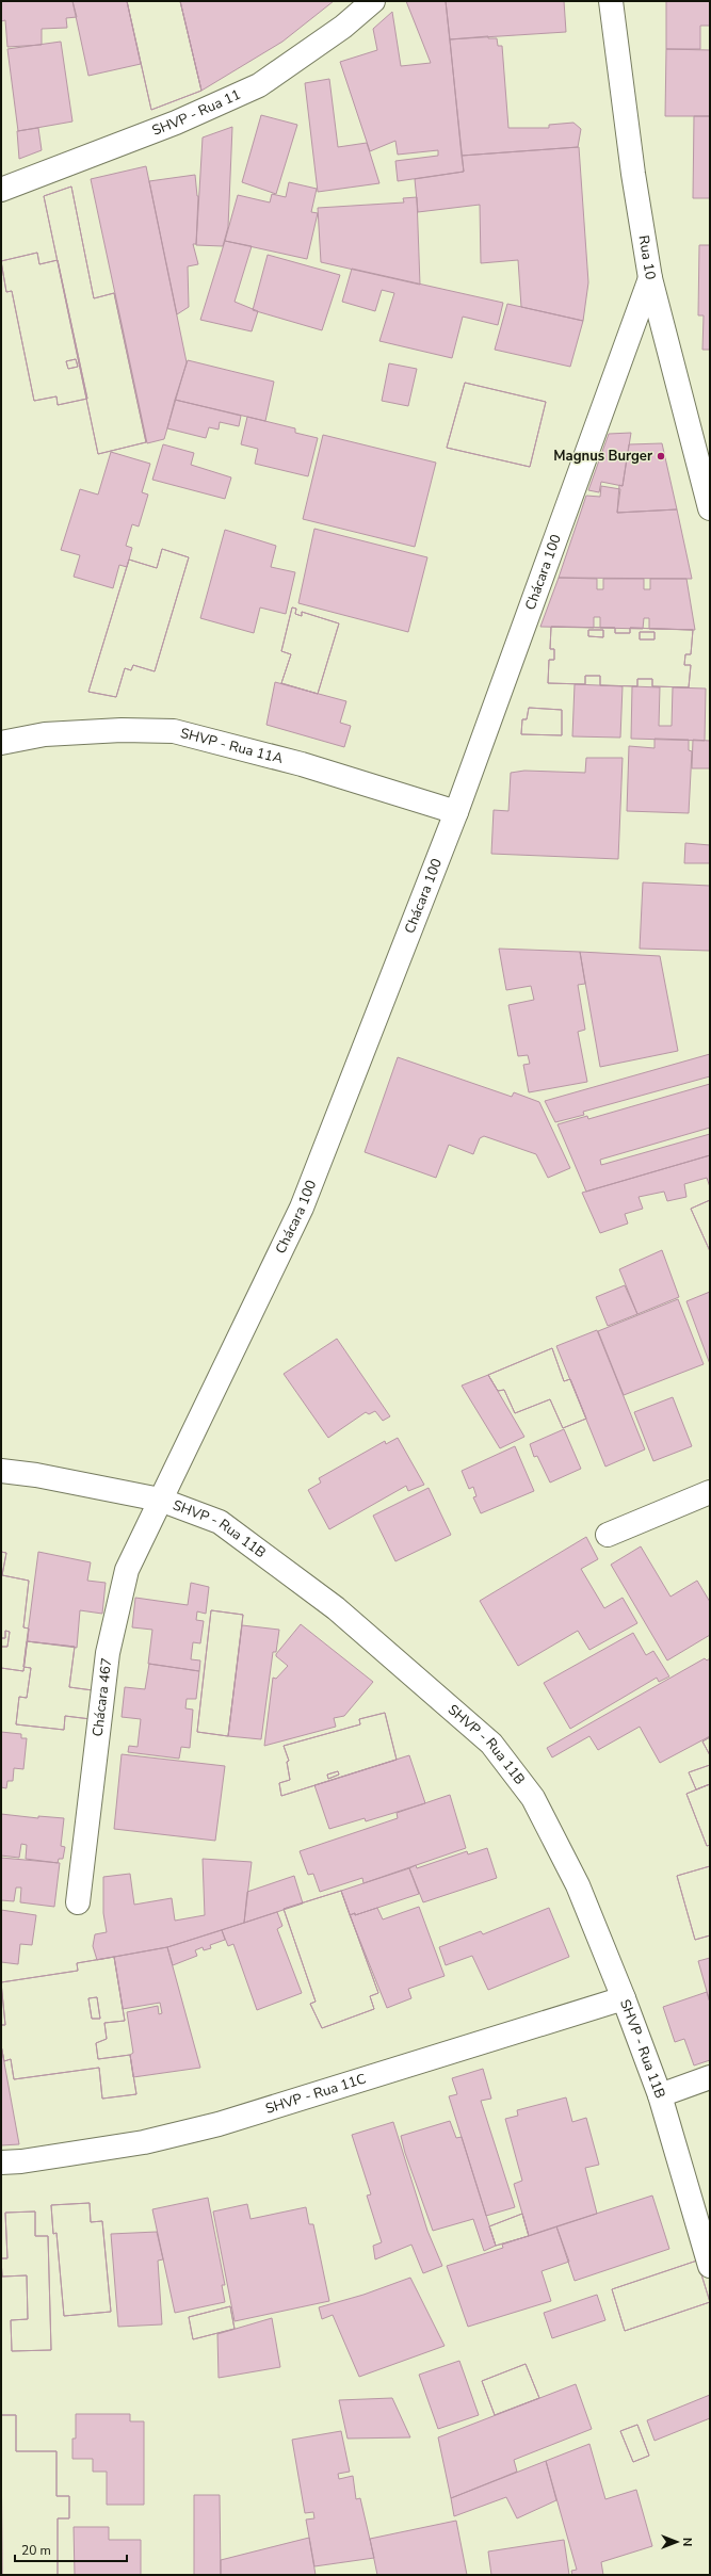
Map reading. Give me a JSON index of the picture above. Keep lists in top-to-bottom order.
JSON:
{
  "streets": {
    "street": [
      "SHVP - Rua 11",
      "Rua 10",
      "Chácara 100",
      "SHVP - Rua 11A",
      "SHVP - Rua 11B",
      "Chácara 467",
      "SHVP - Rua 11C"
    ]
  },
  "crossings": [
    ["Rua 10", "Chácara 100"],
    ["Chácara 100", "SHVP - Rua 11A"],
    ["Chácara 100", "SHVP - Rua 11B"],
    ["Chácara 100", "Chácara 467"],
    ["SHVP - Rua 11B", "Chácara 467"],
    ["SHVP - Rua 11B", "SHVP - Rua 11C"]
  ],
  "places": ["Magnus Burger"],
  "scale_bar": "20 m",
  "north": "right"
}
